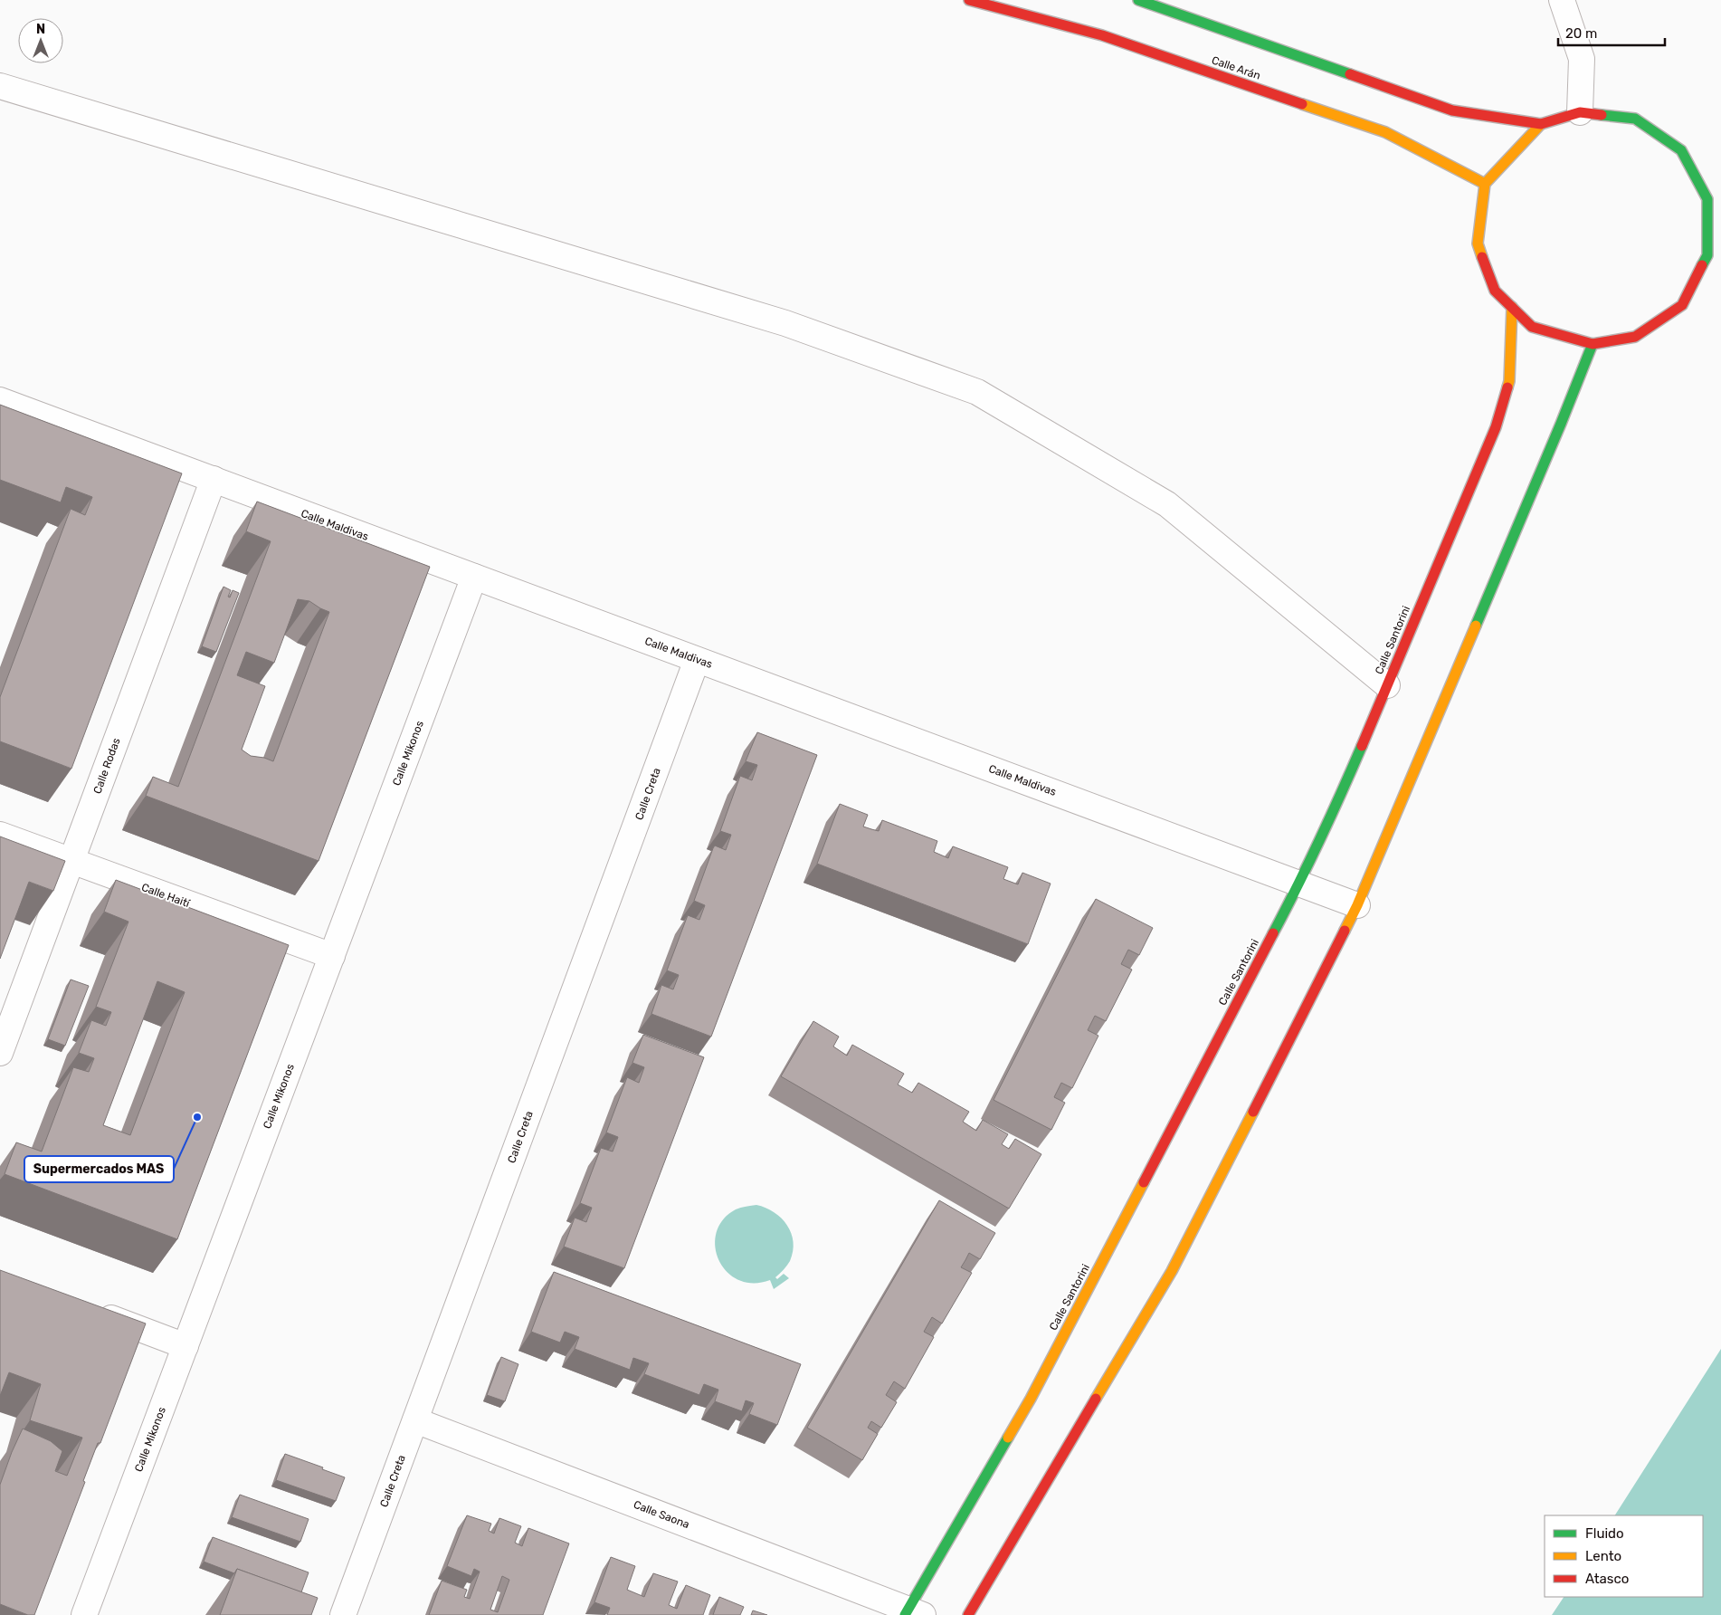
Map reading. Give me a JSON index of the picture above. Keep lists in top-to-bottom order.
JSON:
{
  "streets": {
    "street": [
      "Calle Arán",
      "Calle Maldivas",
      "Calle Santorini",
      "Calle Mikonos",
      "Calle Rodas",
      "Calle Creta",
      "Calle Haití",
      "Calle Saona"
    ]
  },
  "crossings": [
    ["Calle Maldivas", "Calle Santorini"],
    ["Calle Maldivas", "Calle Mikonos"],
    ["Calle Maldivas", "Calle Rodas"],
    ["Calle Maldivas", "Calle Creta"],
    ["Calle Santorini", "Calle Saona"],
    ["Calle Mikonos", "Calle Haití"],
    ["Calle Rodas", "Calle Haití"],
    ["Calle Creta", "Calle Saona"]
  ],
  "places": ["Supermercados MAS"],
  "legend": ["Fluido", "Lento", "Atasco"],
  "scale_bar": "20 m",
  "north": "top"
}
